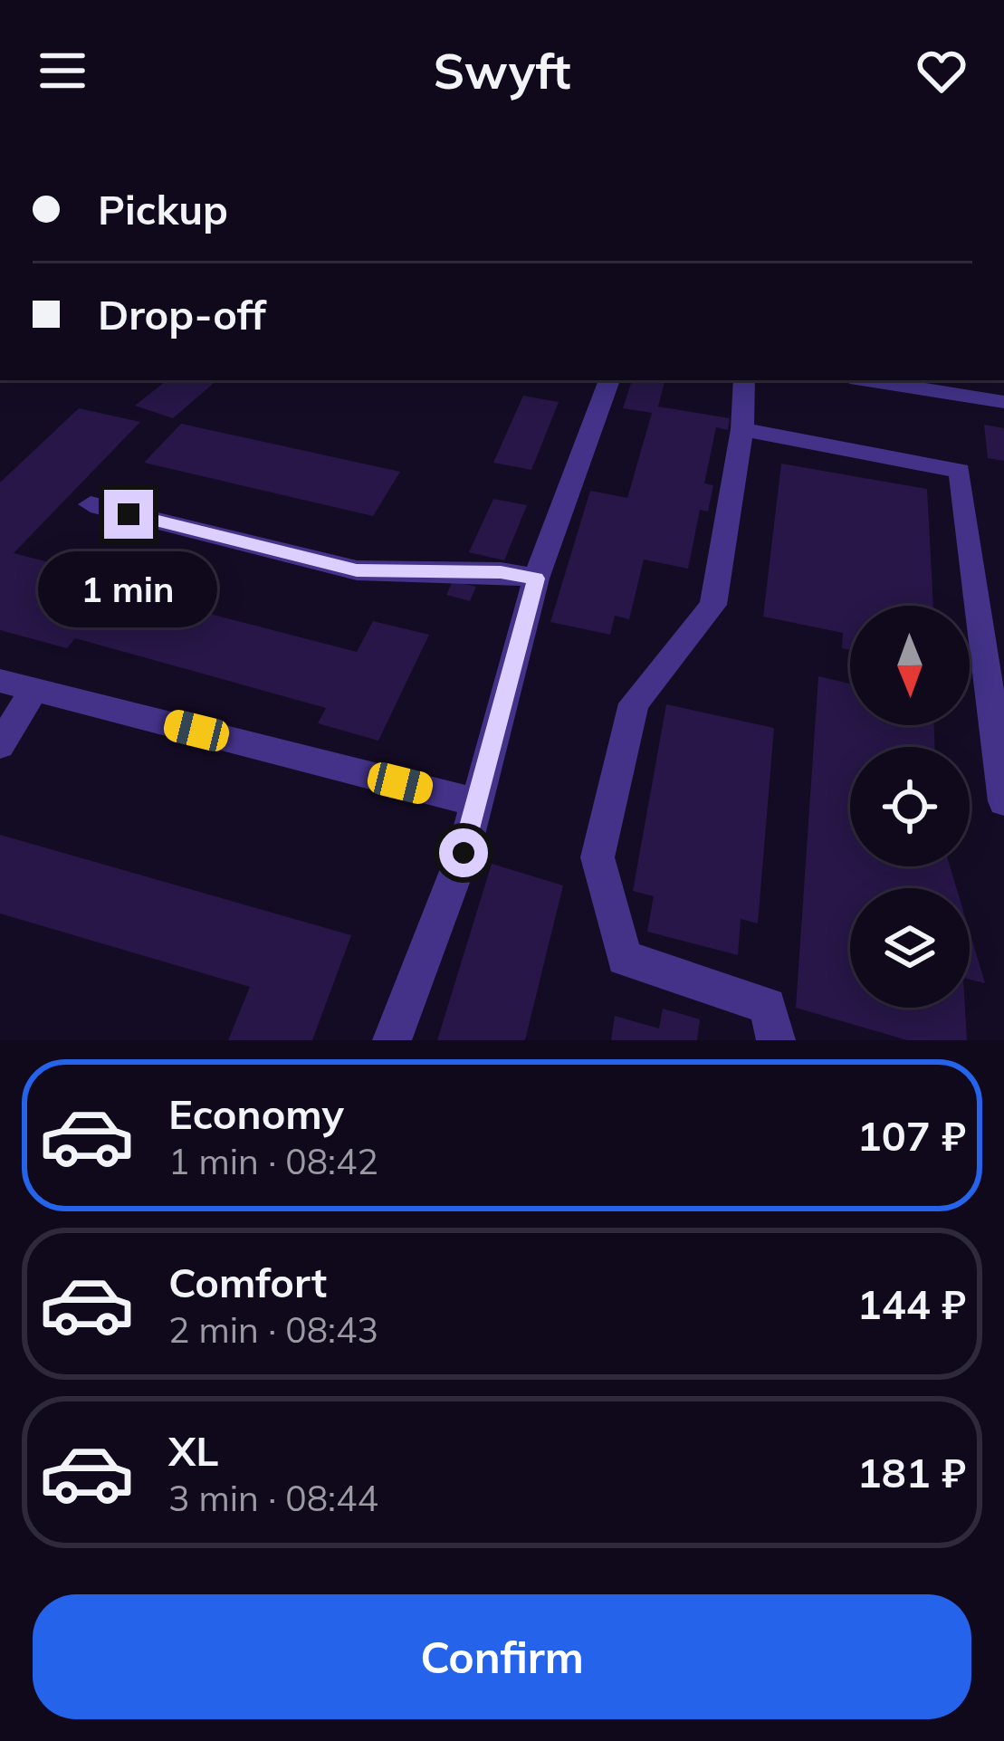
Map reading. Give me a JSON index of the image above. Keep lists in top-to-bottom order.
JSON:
{
  "north": "bottom",
  "page": {
    "header": "Swyft",
    "banner": ["Pickup", "Drop-off"],
    "bubble": "1 min",
    "list": [
      {
        "name": "Economy",
        "note": "1 min · 08:42",
        "value": "107 ₽"
      },
      {
        "name": "Comfort",
        "note": "2 min · 08:43",
        "value": "144 ₽"
      },
      {
        "name": "XL",
        "note": "3 min · 08:44",
        "value": "181 ₽"
      }
    ],
    "buttons": "Confirm"
  }
}
